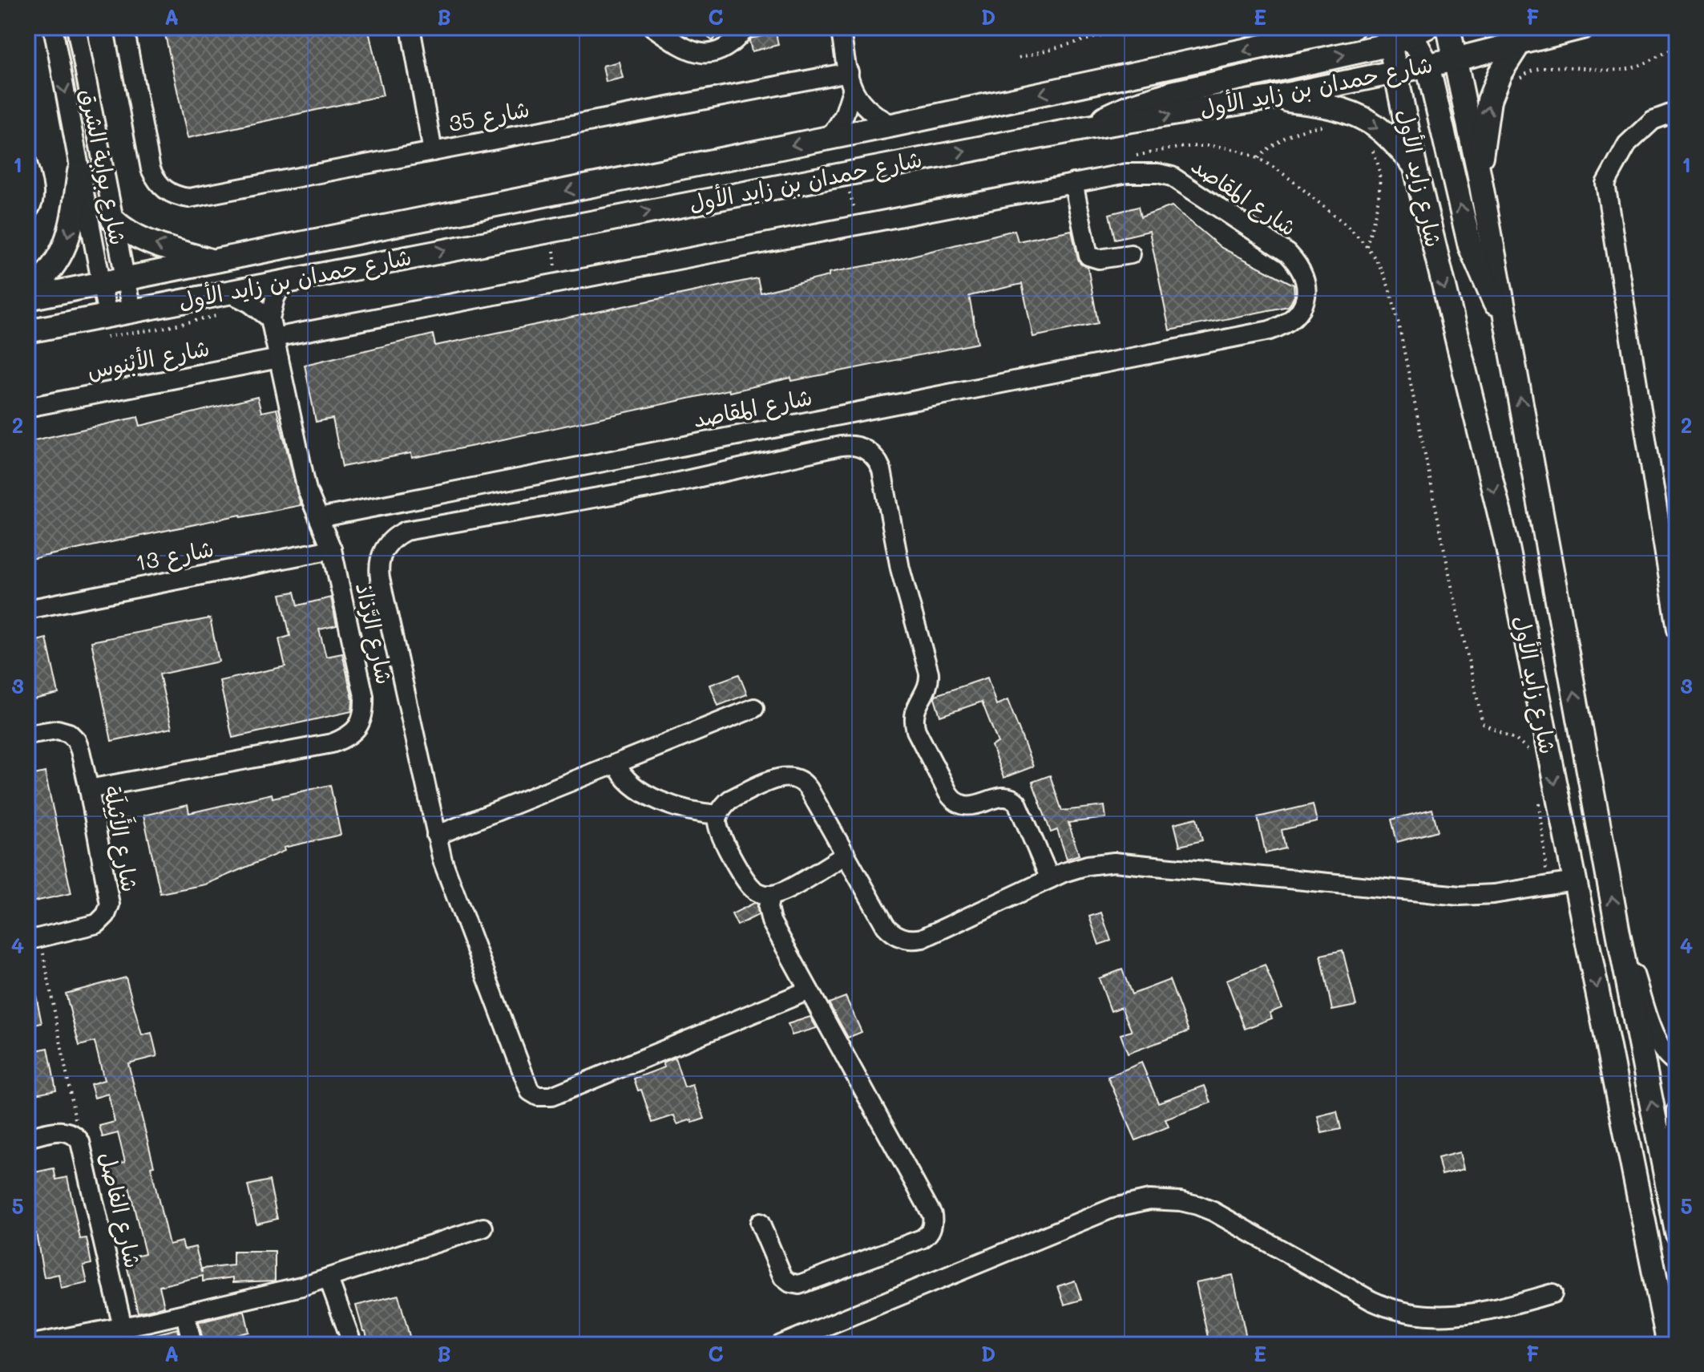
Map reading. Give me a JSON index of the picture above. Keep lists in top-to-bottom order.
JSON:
{
  "streets": {
    "main road": ["شارع حمدان بن زايد الأول", "شارع زايد الأول"],
    "street": [
      "شارع 35",
      "شارع بوابة الشرق",
      "شارع المقاصد",
      "شارع الأبْنوس",
      "شارع 13",
      "شارع الرَّذاذ",
      "شارع الأَثِيلَة",
      "شارع الفاصل"
    ]
  },
  "crossings": [
    ["شارع حمدان بن زايد الأول", "شارع بوابة الشرق"],
    ["شارع حمدان بن زايد الأول", "شارع زايد الأول"],
    ["شارع حمدان بن زايد الأول", "شارع الرَّذاذ"],
    ["شارع المقاصد", "شارع الرَّذاذ"],
    ["شارع الأبْنوس", "شارع الرَّذاذ"],
    ["شارع 13", "شارع الرَّذاذ"],
    ["شارع الرَّذاذ", "شارع الأَثِيلَة"]
  ],
  "grid": {
    "columns": [
      "A",
      "B",
      "C",
      "D",
      "E",
      "F"
    ],
    "rows": [
      "1",
      "2",
      "3",
      "4",
      "5"
    ]
  }
}
